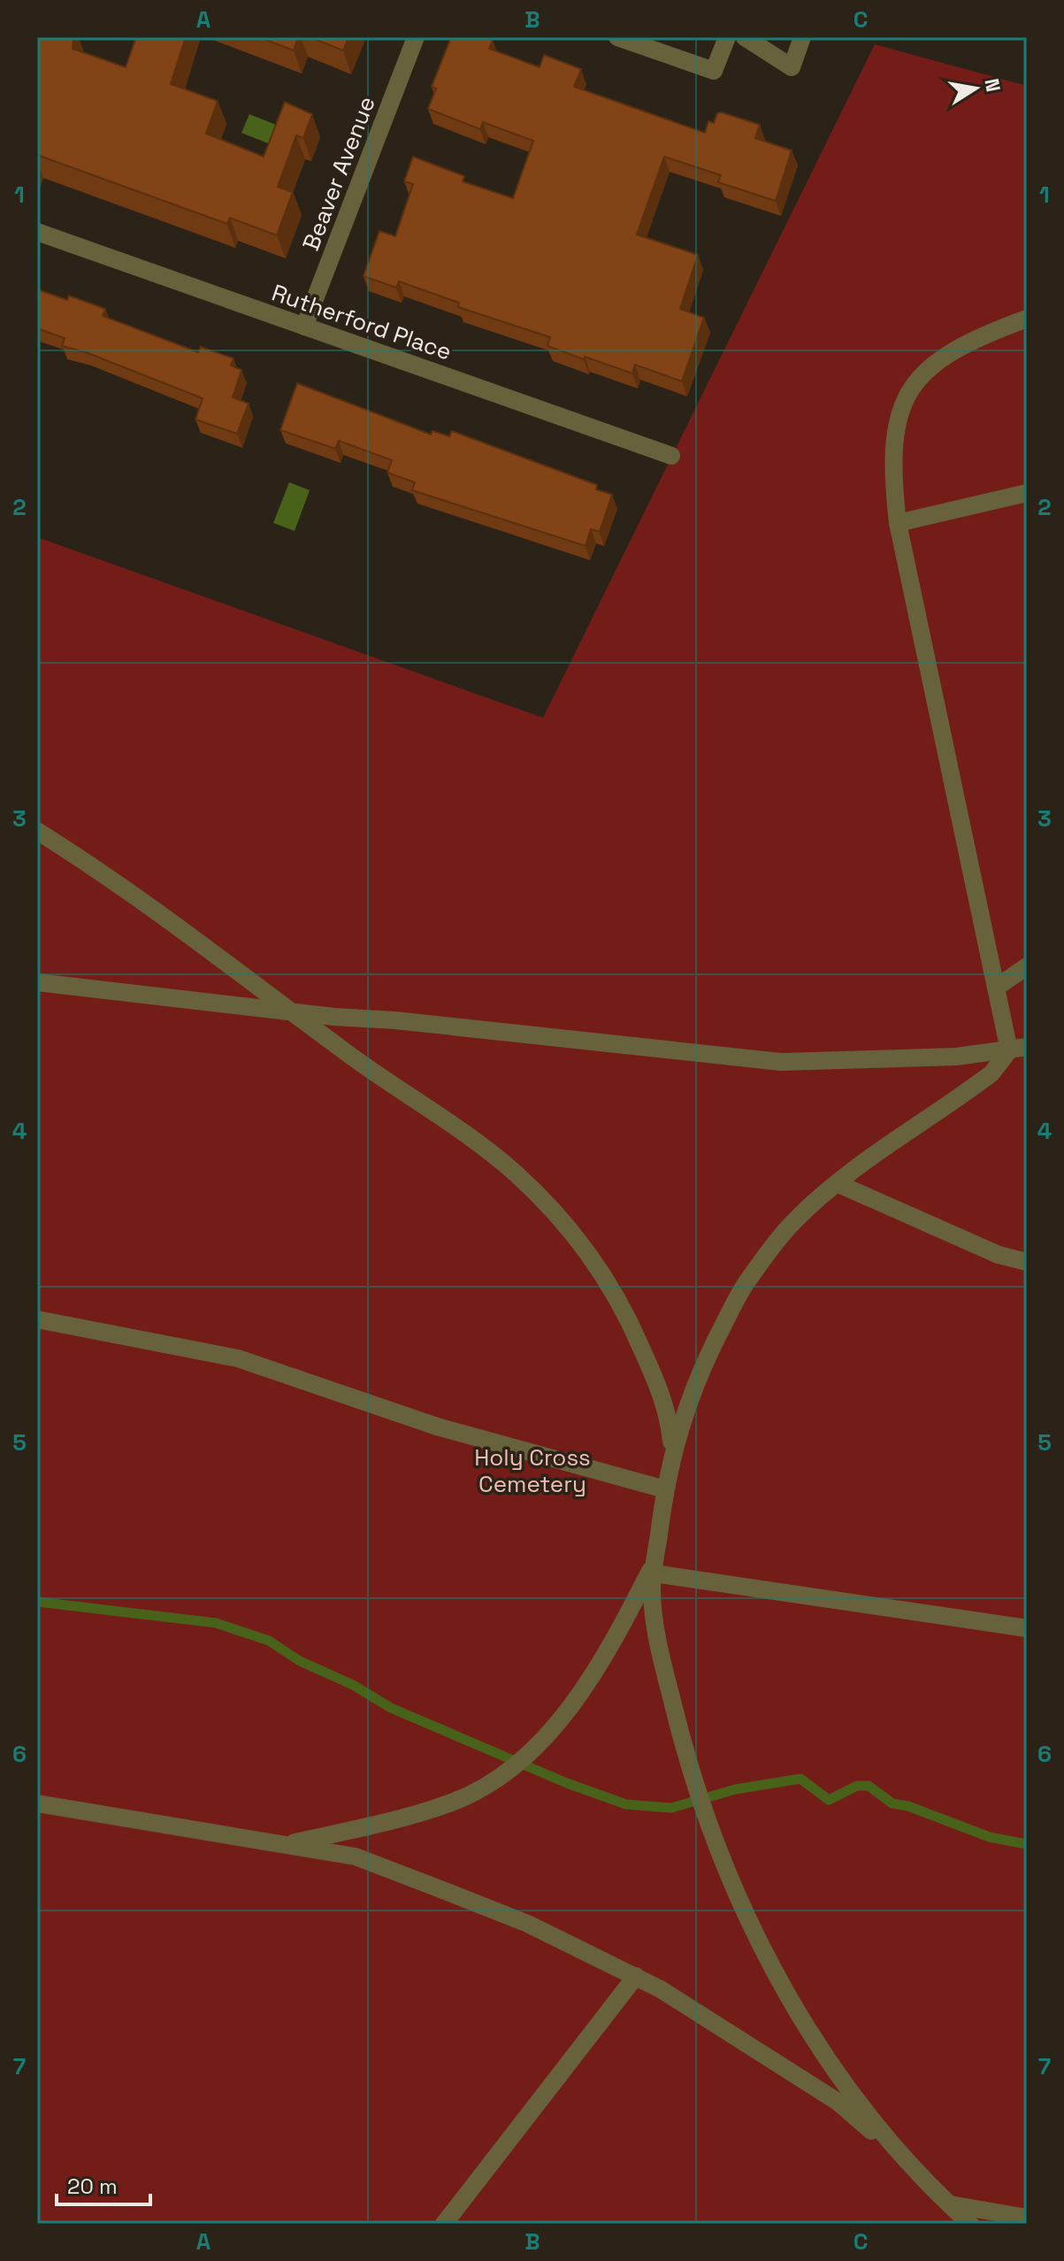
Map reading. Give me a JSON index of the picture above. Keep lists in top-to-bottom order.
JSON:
{
  "streets": {
    "street": ["Beaver Avenue", "Rutherford Place"]
  },
  "crossings": [
    ["Beaver Avenue", "Rutherford Place"]
  ],
  "parks": ["Holy Cross Cemetery"],
  "scale_bar": "20 m",
  "north": "right",
  "grid": {
    "columns": ["A", "B", "C"],
    "rows": [
      "1",
      "2",
      "3",
      "4",
      "5",
      "6",
      "7"
    ]
  }
}
